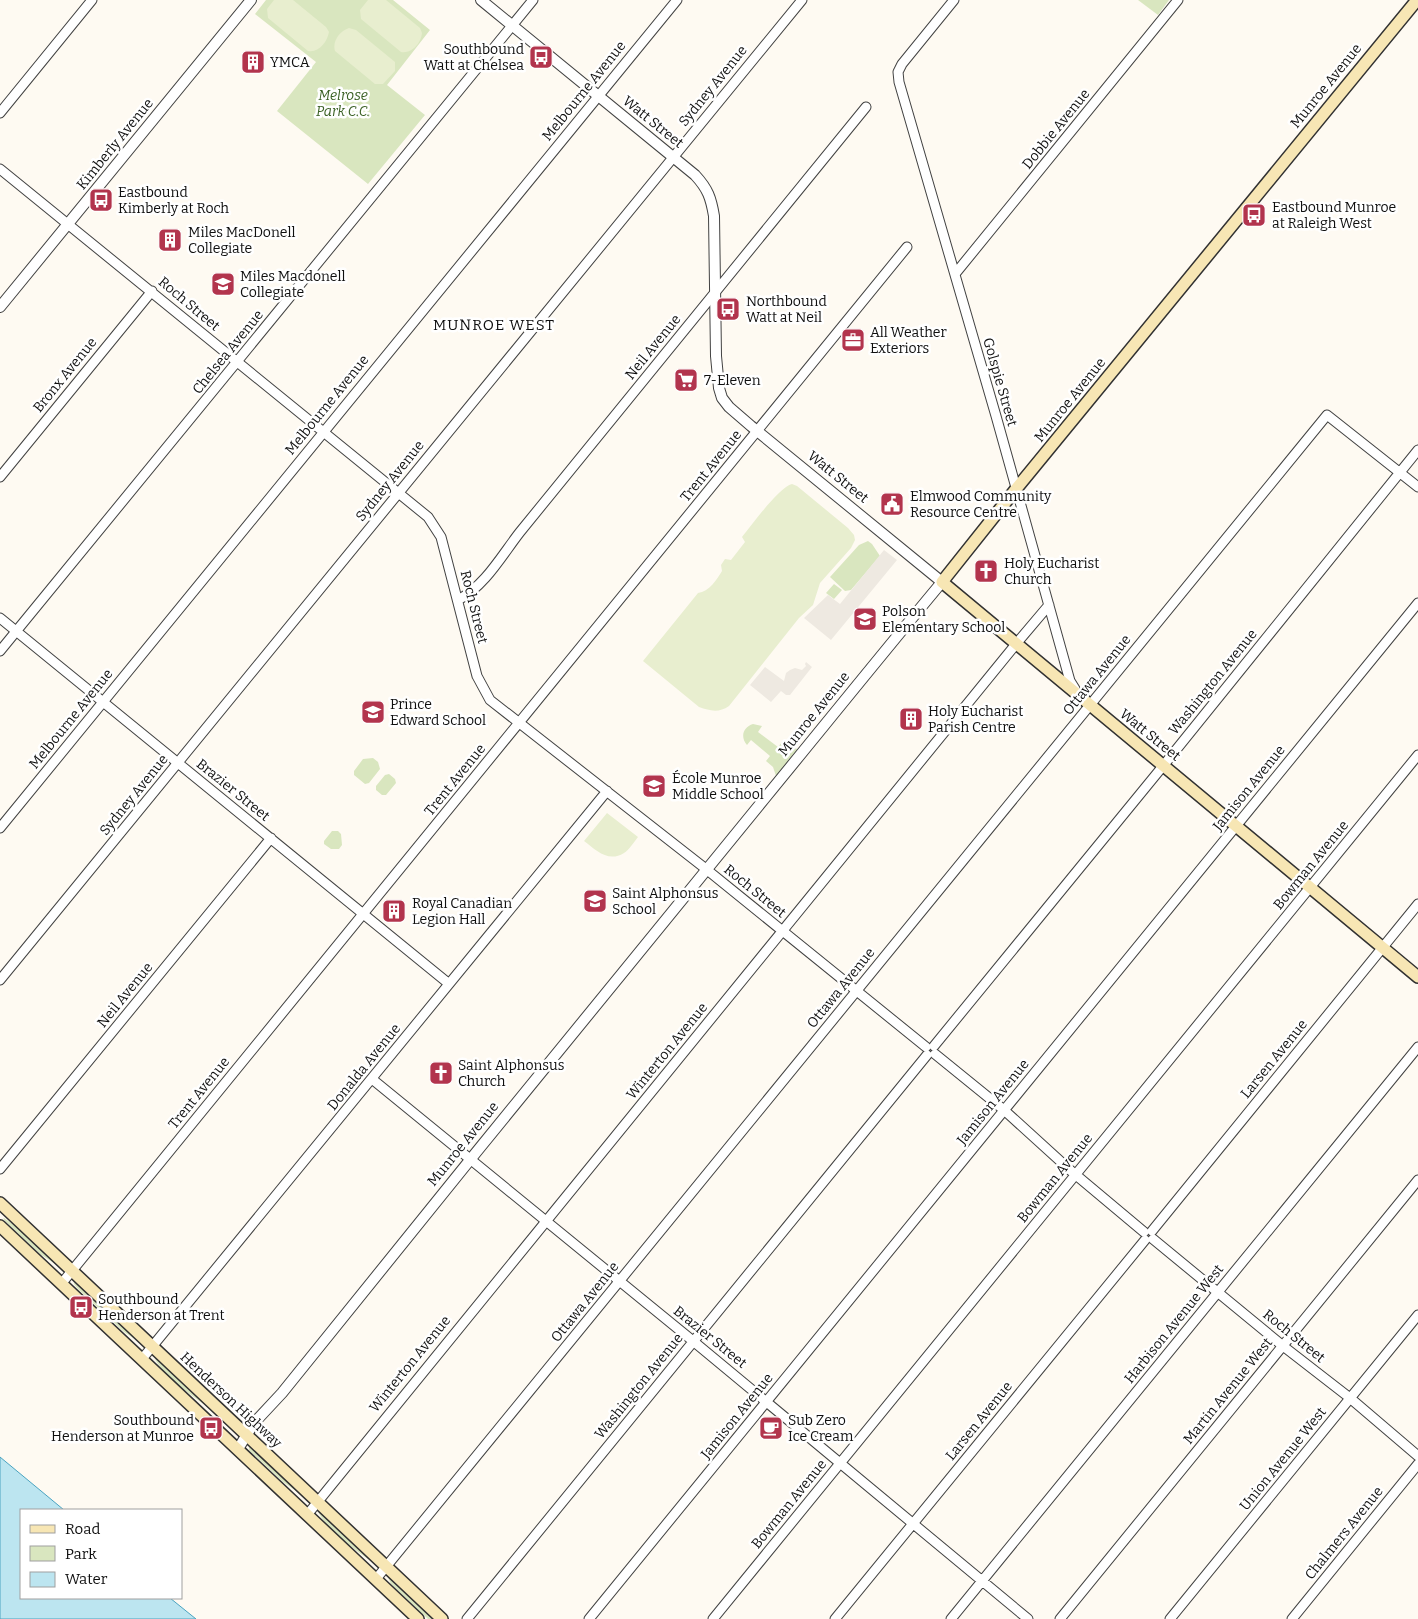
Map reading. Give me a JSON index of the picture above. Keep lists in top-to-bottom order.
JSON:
{
  "streets": {
    "main road": ["Munroe Avenue", "Watt Street", "Henderson Highway"],
    "street": [
      "Sydney Avenue",
      "Melbourne Avenue",
      "Dobbie Avenue",
      "Kimberly Avenue",
      "Roch Street",
      "Neil Avenue",
      "Chelsea Avenue",
      "Bronx Avenue",
      "Golspie Street",
      "Trent Avenue",
      "Ottawa Avenue",
      "Washington Avenue",
      "Jamison Avenue",
      "Brazier Street",
      "Bowman Avenue",
      "Winterton Avenue",
      "Larsen Avenue",
      "Donalda Avenue",
      "Harbison Avenue West",
      "Martin Avenue West",
      "Union Avenue West",
      "Chalmers Avenue"
    ]
  },
  "crossings": [
    ["Sydney Avenue", "Watt Street"],
    ["Sydney Avenue", "Roch Street"],
    ["Sydney Avenue", "Brazier Street"],
    ["Munroe Avenue", "Watt Street"],
    ["Munroe Avenue", "Roch Street"],
    ["Munroe Avenue", "Golspie Street"],
    ["Munroe Avenue", "Brazier Street"],
    ["Munroe Avenue", "Henderson Highway"],
    ["Melbourne Avenue", "Watt Street"],
    ["Melbourne Avenue", "Roch Street"],
    ["Melbourne Avenue", "Brazier Street"],
    ["Watt Street", "Neil Avenue"],
    ["Watt Street", "Chelsea Avenue"],
    ["Watt Street", "Golspie Street"],
    ["Watt Street", "Trent Avenue"],
    ["Watt Street", "Ottawa Avenue"],
    ["Watt Street", "Washington Avenue"],
    ["Watt Street", "Jamison Avenue"],
    ["Watt Street", "Bowman Avenue"],
    ["Watt Street", "Winterton Avenue"],
    ["Watt Street", "Larsen Avenue"],
    ["Dobbie Avenue", "Golspie Street"],
    ["Kimberly Avenue", "Roch Street"],
    ["Roch Street", "Neil Avenue"],
    ["Roch Street", "Chelsea Avenue"],
    ["Roch Street", "Bronx Avenue"],
    ["Roch Street", "Trent Avenue"],
    ["Roch Street", "Ottawa Avenue"],
    ["Roch Street", "Washington Avenue"],
    ["Roch Street", "Jamison Avenue"],
    ["Roch Street", "Bowman Avenue"],
    ["Roch Street", "Winterton Avenue"],
    ["Roch Street", "Larsen Avenue"],
    ["Roch Street", "Donalda Avenue"],
    ["Roch Street", "Harbison Avenue West"],
    ["Roch Street", "Martin Avenue West"],
    ["Roch Street", "Union Avenue West"],
    ["Neil Avenue", "Brazier Street"],
    ["Chelsea Avenue", "Brazier Street"],
    ["Golspie Street", "Ottawa Avenue"],
    ["Golspie Street", "Winterton Avenue"],
    ["Trent Avenue", "Brazier Street"],
    ["Trent Avenue", "Henderson Highway"],
    ["Ottawa Avenue", "Washington Avenue"],
    ["Ottawa Avenue", "Brazier Street"],
    ["Ottawa Avenue", "Henderson Highway"],
    ["Washington Avenue", "Brazier Street"],
    ["Jamison Avenue", "Brazier Street"],
    ["Brazier Street", "Bowman Avenue"],
    ["Brazier Street", "Winterton Avenue"],
    ["Brazier Street", "Larsen Avenue"],
    ["Brazier Street", "Donalda Avenue"],
    ["Brazier Street", "Harbison Avenue West"],
    ["Winterton Avenue", "Henderson Highway"],
    ["Donalda Avenue", "Henderson Highway"]
  ],
  "districts": ["MUNROE WEST"],
  "parks": ["Melrose Park C.C."],
  "places": {
    "bus stop": [
      "Southbound Watt at Chelsea",
      "Eastbound Kimberly at Roch",
      "Eastbound Munroe at Raleigh West",
      "Northbound Watt at Neil",
      "Southbound Henderson at Trent",
      "Southbound Henderson at Munroe"
    ],
    "building": [
      "YMCA",
      "Miles MacDonell Collegiate",
      "Holy Eucharist Parish Centre",
      "Royal Canadian Legion Hall"
    ],
    "school or university": [
      "Miles Macdonell Collegiate",
      "Polson Elementary School",
      "Prince Edward School",
      "École Munroe Middle School",
      "Saint Alphonsus School"
    ],
    "office": ["All Weather Exteriors"],
    "supermarket": ["7-Eleven"],
    "public building": ["Elmwood Community Resource Centre"],
    "church": ["Holy Eucharist Church", "Saint Alphonsus Church"],
    "cafe": ["Sub Zero Ice Cream"]
  },
  "legend": ["Road", "Park", "Water"]
}
